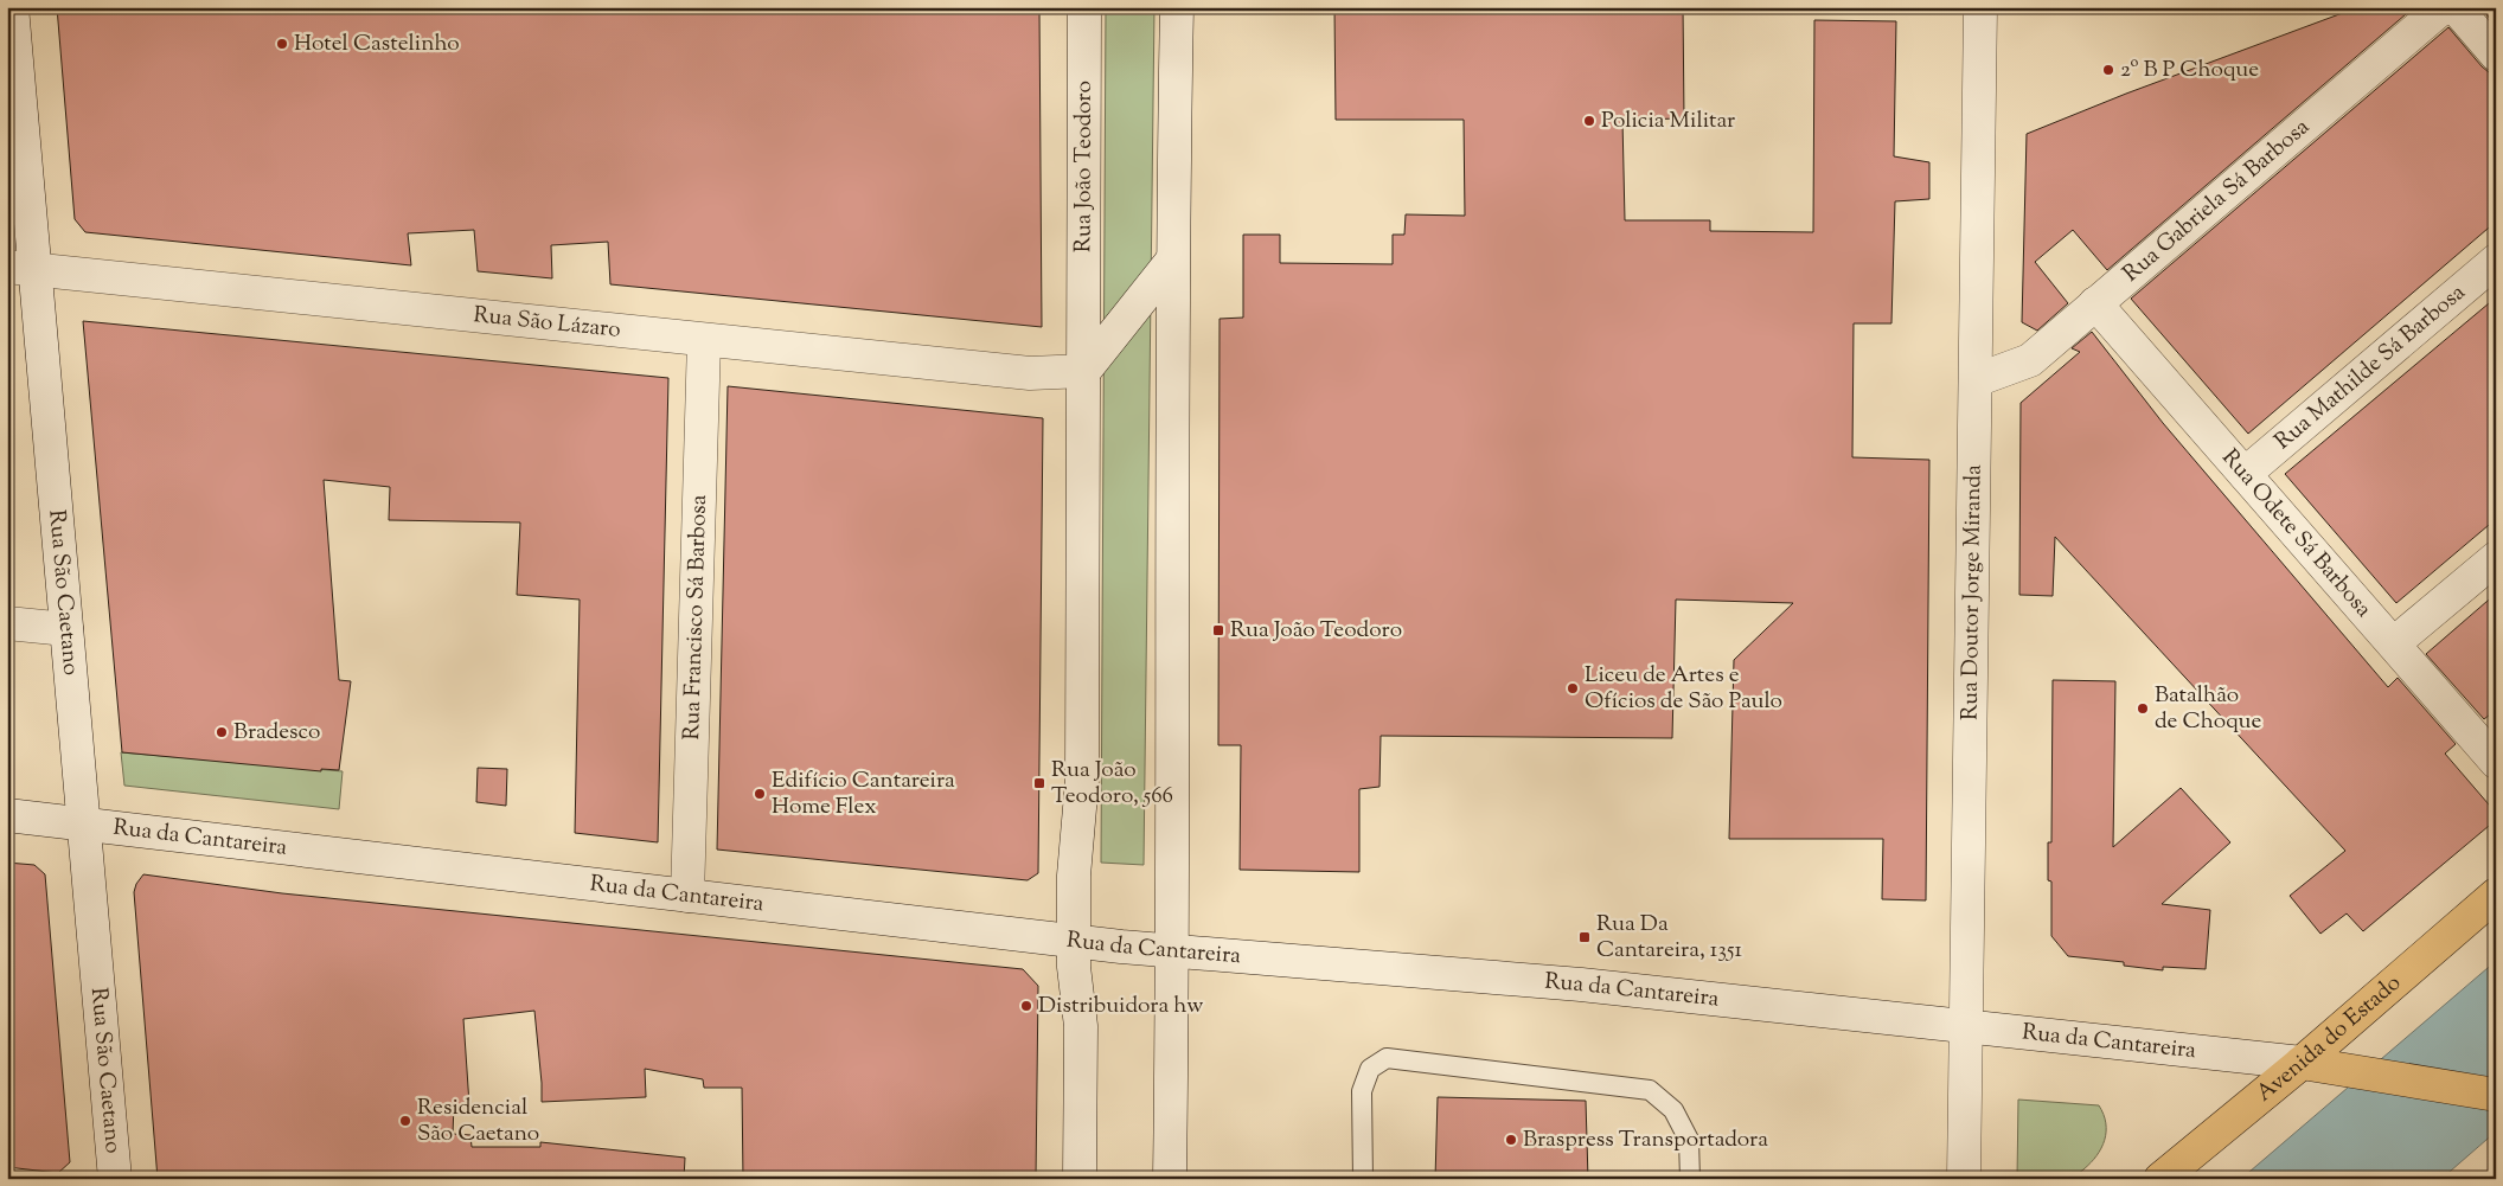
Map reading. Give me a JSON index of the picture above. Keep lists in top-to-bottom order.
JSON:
{
  "streets": {
    "main road": ["Avenida do Estado"],
    "street": [
      "Rua João Teodoro",
      "Rua Gabriela Sá Barbosa",
      "Rua São Lázaro",
      "Rua Mathilde Sá Barbosa",
      "Rua Odete Sá Barbosa",
      "Rua São Caetano",
      "Rua Doutor Jorge Miranda",
      "Rua Francisco Sá Barbosa",
      "Rua da Cantareira"
    ]
  },
  "crossings": [
    ["Rua João Teodoro", "Rua São Lázaro"],
    ["Rua João Teodoro", "Rua da Cantareira"],
    ["Rua Gabriela Sá Barbosa", "Rua Odete Sá Barbosa"],
    ["Rua Gabriela Sá Barbosa", "Rua Doutor Jorge Miranda"],
    ["Rua São Lázaro", "Rua São Caetano"],
    ["Rua São Lázaro", "Rua Francisco Sá Barbosa"],
    ["Rua Mathilde Sá Barbosa", "Rua Odete Sá Barbosa"],
    ["Rua São Caetano", "Rua da Cantareira"],
    ["Rua Doutor Jorge Miranda", "Rua da Cantareira"],
    ["Rua Francisco Sá Barbosa", "Rua da Cantareira"],
    ["Rua da Cantareira", "Avenida do Estado"]
  ],
  "places": {
    "other": [
      "Hotel Castelinho",
      "2º B P Choque",
      "Policia Militar",
      "Liceu de Artes e Ofícios de São Paulo",
      "Batalhão de Choque",
      "Bradesco",
      "Edifício Cantareira Home Flex",
      "Distribuidora hw",
      "Residencial São Caetano",
      "Braspress Transportadora"
    ],
    "transit": ["Rua João Teodoro", "Rua João Teodoro, 566", "Rua Da Cantareira, 1351"]
  }
}
